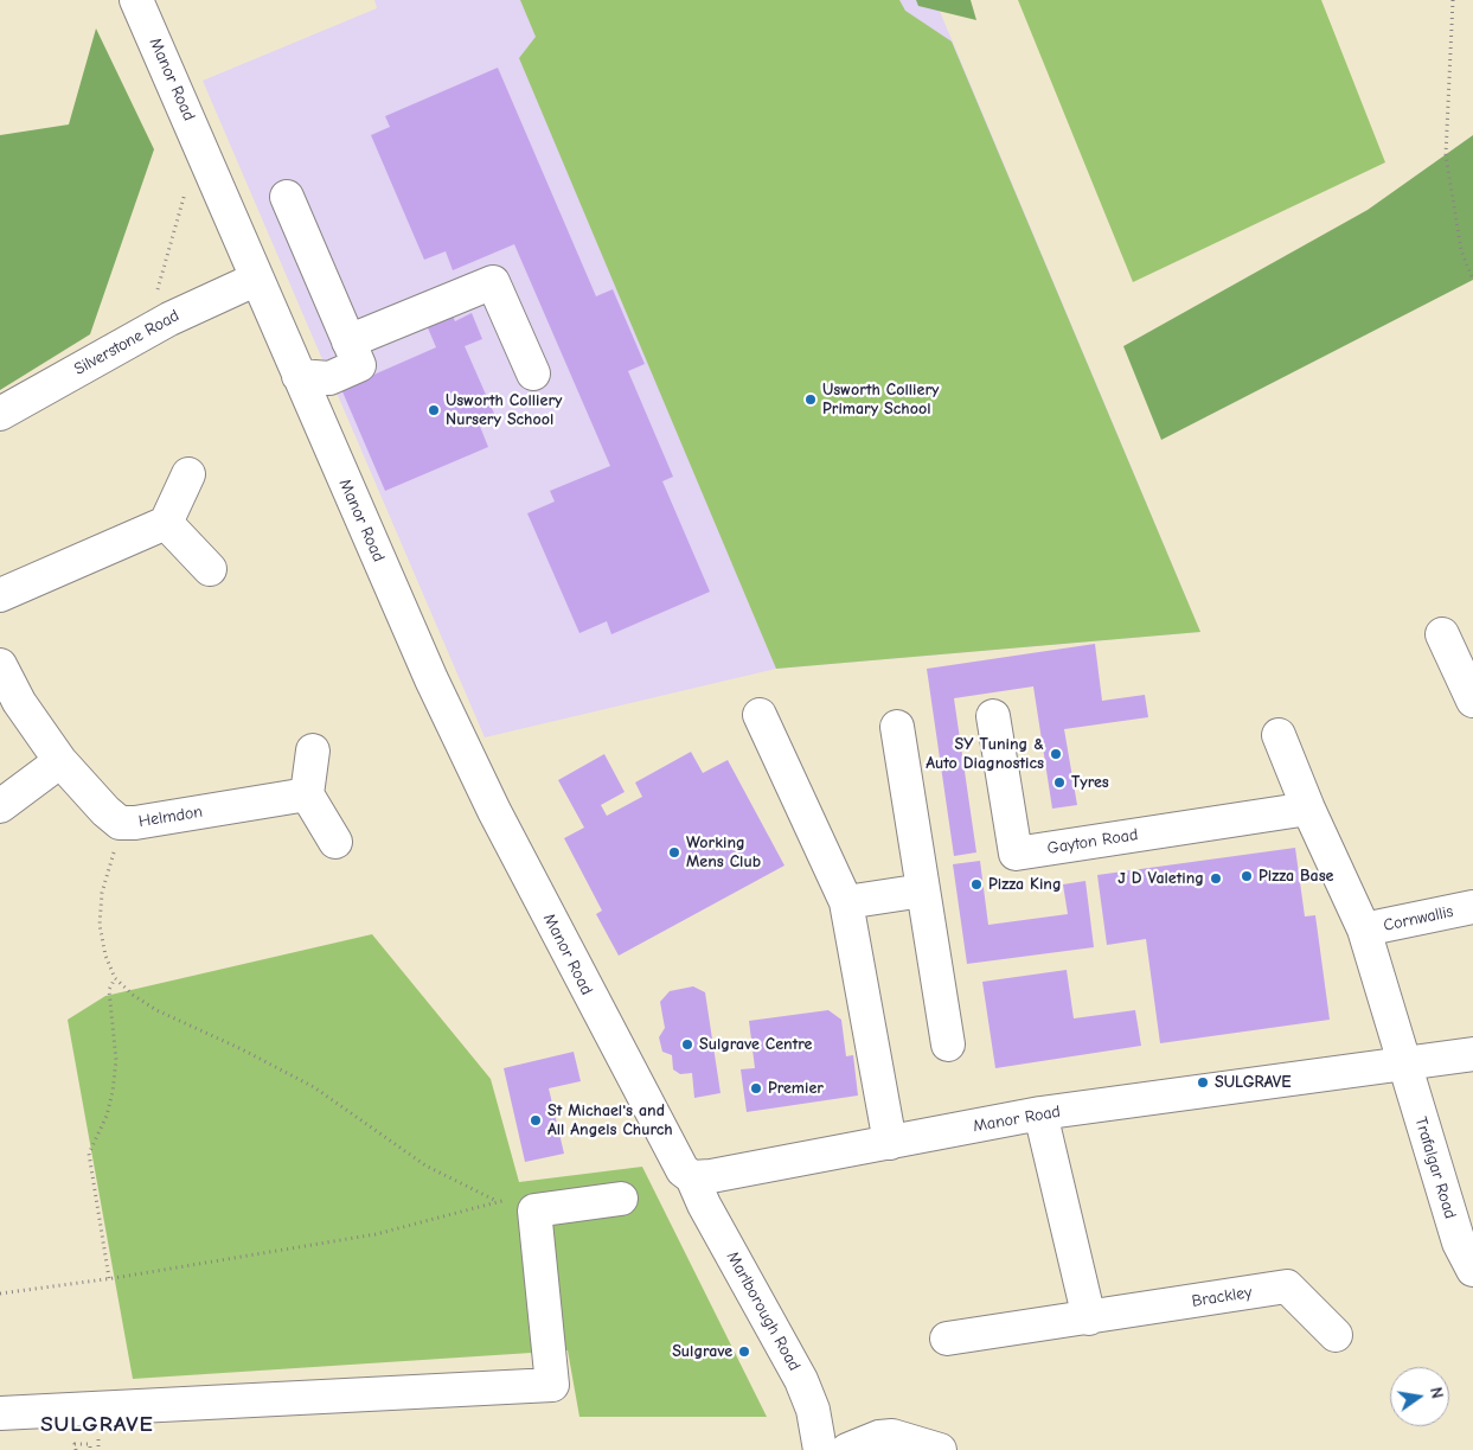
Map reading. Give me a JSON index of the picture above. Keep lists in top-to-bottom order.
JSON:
{
  "streets": {
    "street": [
      "Manor Road",
      "Silverstone Road",
      "Helmdon",
      "Gayton Road",
      "Cornwallis",
      "Trafalgar Road",
      "Brackley",
      "Marlborough Road"
    ]
  },
  "crossings": [
    ["Manor Road", "Silverstone Road"],
    ["Manor Road", "Trafalgar Road"],
    ["Manor Road", "Marlborough Road"]
  ],
  "districts": ["SULGRAVE"],
  "places": [
    "Usworth Colliery Primary School",
    "Usworth Colliery Nursery School",
    "SY Tuning & Auto Diagnostics",
    "Tyres",
    "Working Mens Club",
    "Pizza Base",
    "J D Valeting",
    "Pizza King",
    "Sulgrave Centre",
    "SULGRAVE",
    "Premier",
    "St Michael's and All Angels Church",
    "Sulgrave"
  ],
  "north": "right"
}
